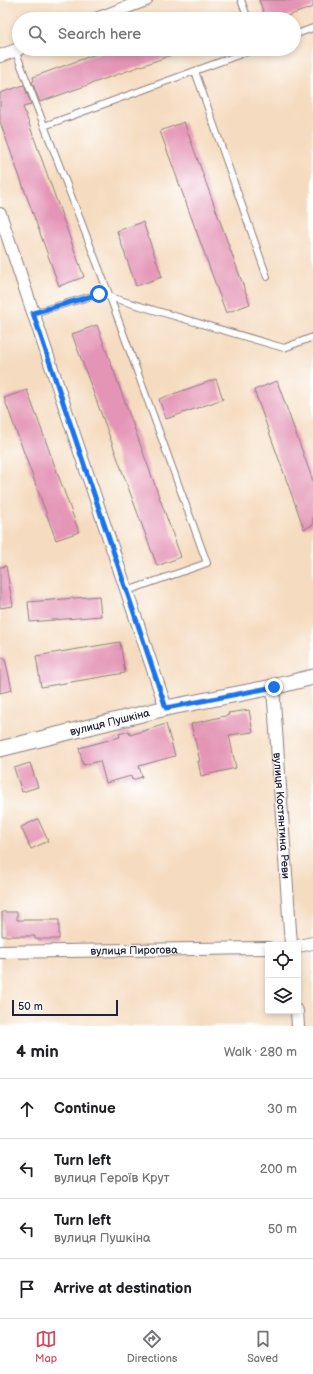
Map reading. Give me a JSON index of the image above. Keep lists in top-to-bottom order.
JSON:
{
  "streets": {
    "street": ["вулиця Пушкіна", "вулиця Костянтина Реви", "вулиця Пирогова"]
  },
  "crossings": [
    ["вулиця Пушкіна", "вулиця Костянтина Реви"]
  ],
  "scale_bar": "50 m",
  "page": {
    "search": "Search here",
    "scale": "50 m",
    "heading": ["4 min", "Walk · 280 m"],
    "list": [
      ["Continue", "30 m"],
      ["Turn left", "вулиця Героїв Крут", "200 m"],
      ["Turn left", "вулиця Пушкіна", "50 m"],
      "Arrive at destination"
    ],
    "nav": ["Map", "Directions", "Saved"]
  }
}
